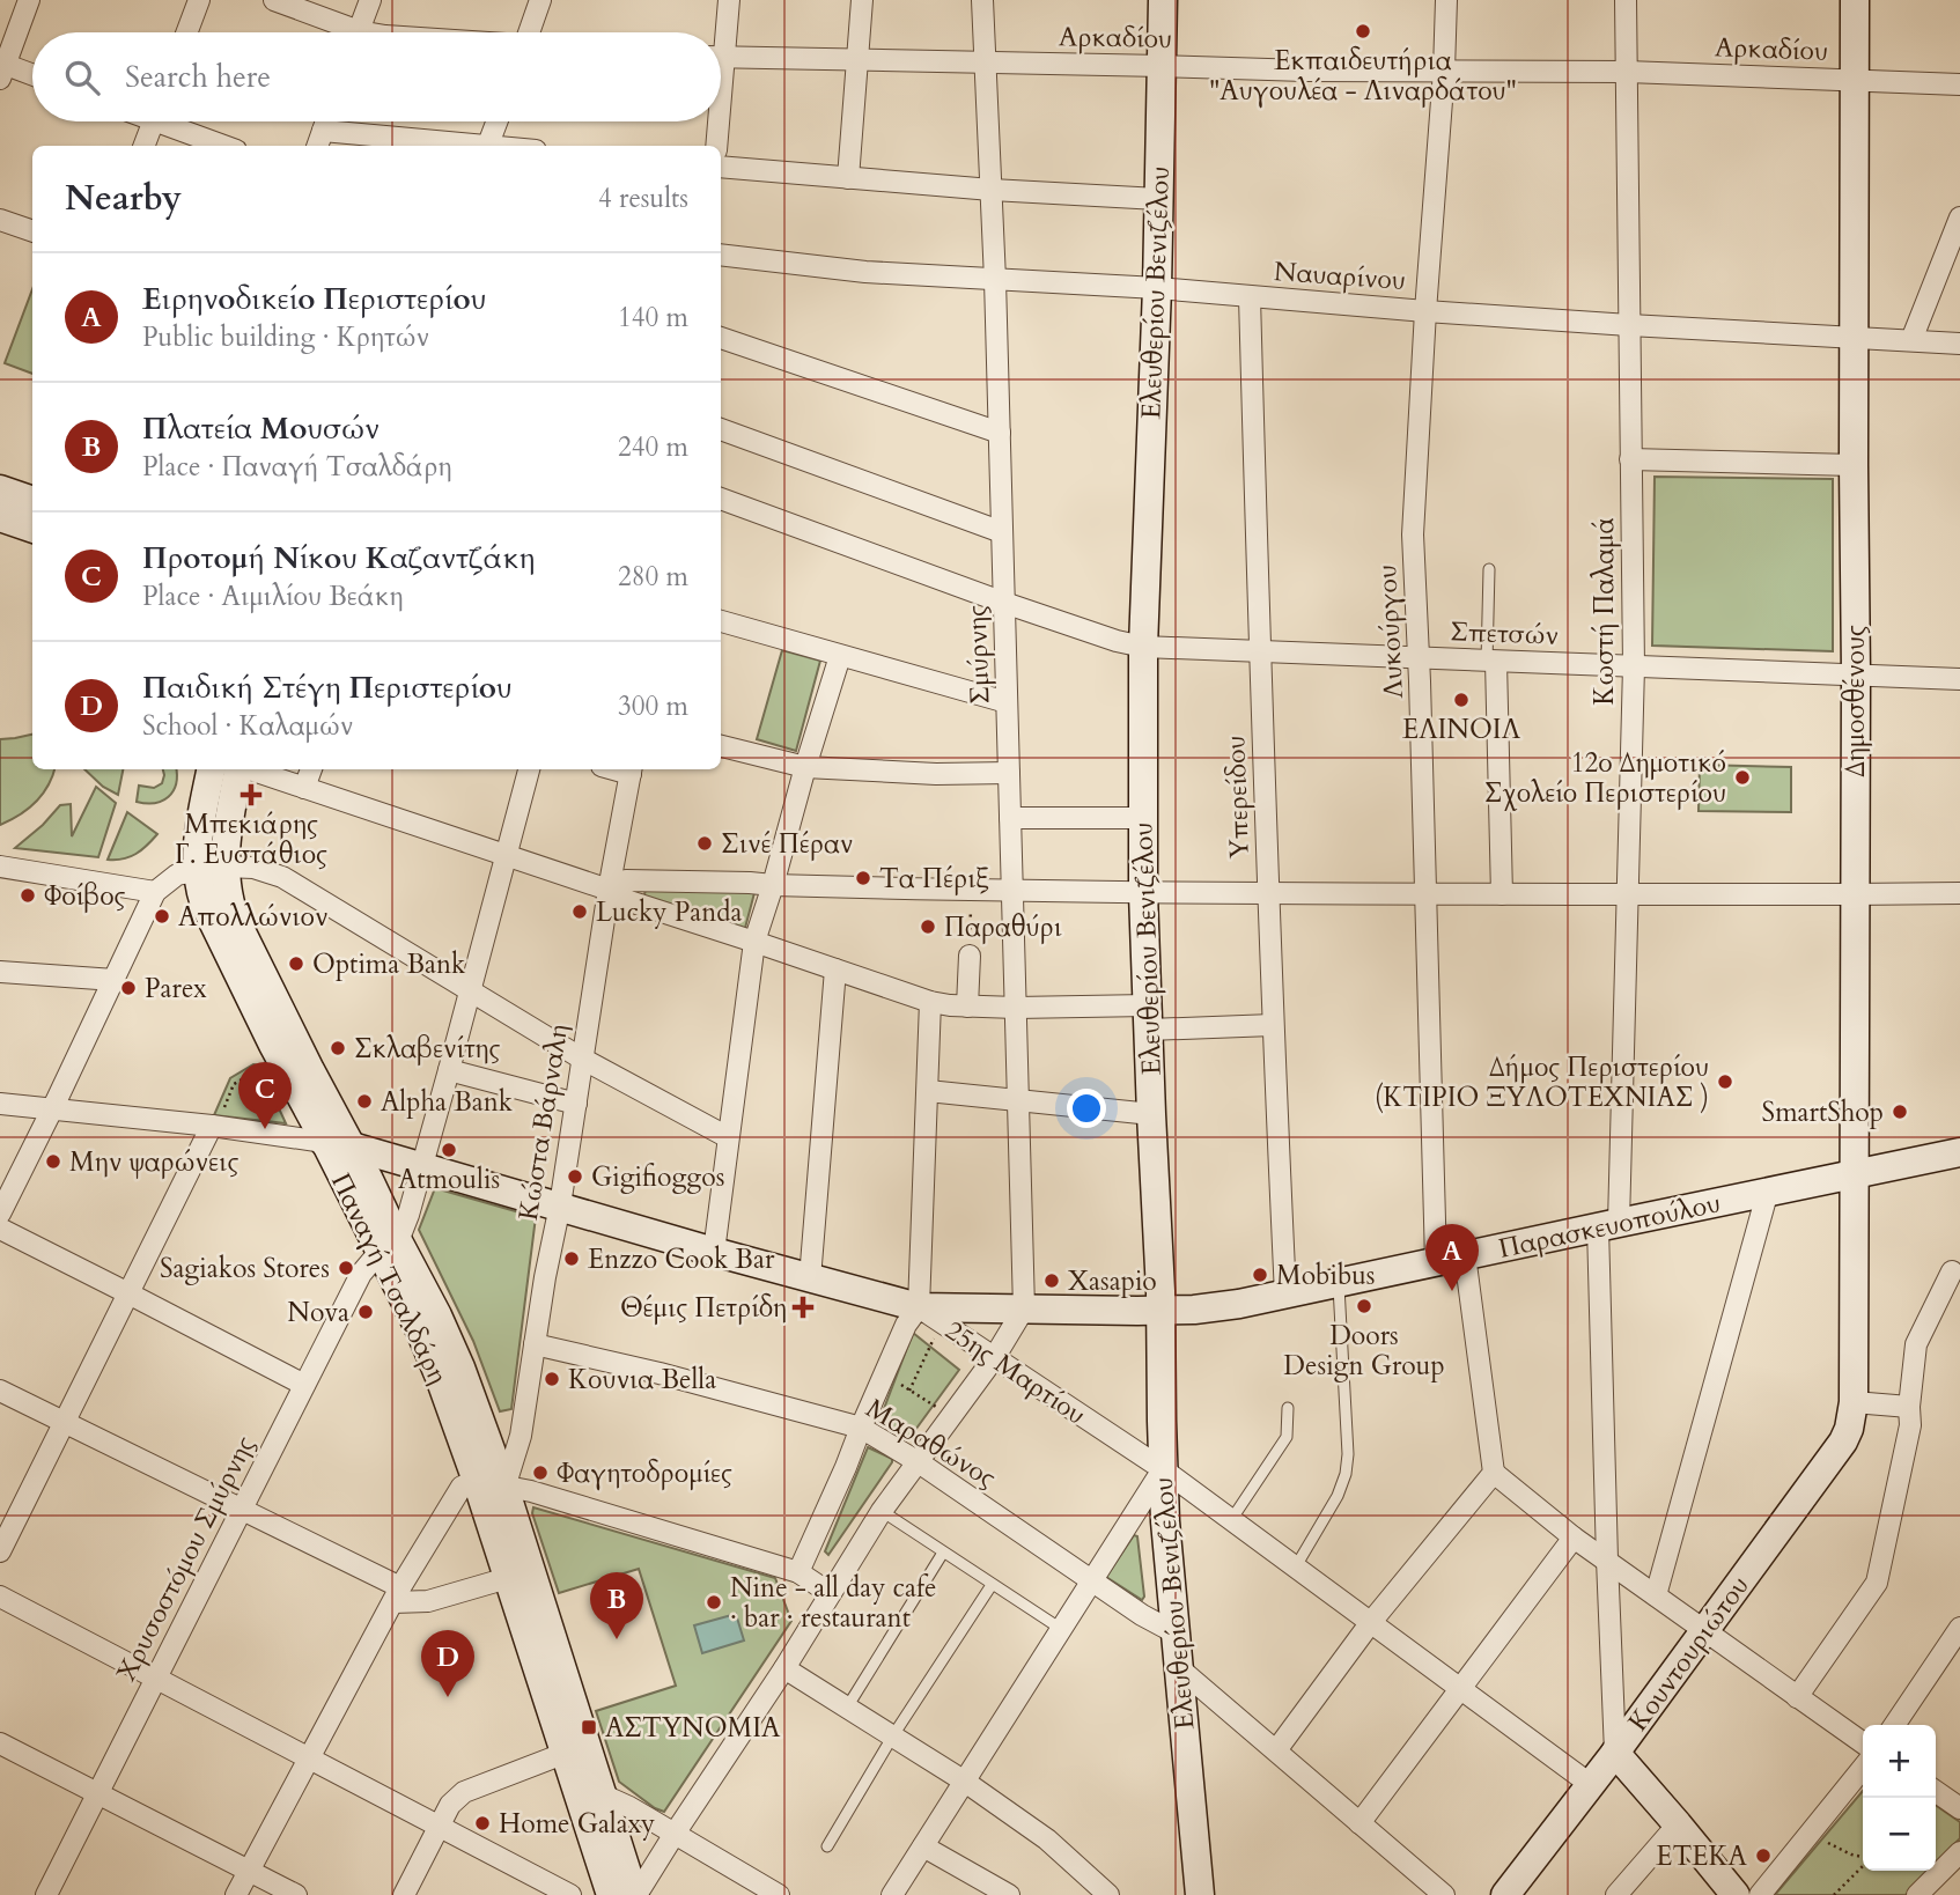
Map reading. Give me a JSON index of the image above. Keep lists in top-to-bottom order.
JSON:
{
  "streets": {
    "street": [
      "Αρκαδίου",
      "Ναυαρίνου",
      "Ελευθερίου Βενιζέλου",
      "Κωστή Παλαμά",
      "Λυκούργου",
      "Σπετσών",
      "Σμύρνης",
      "Δημοσθένους",
      "Υπερείδου",
      "Κώστα Βάρναλη",
      "Παρασκευοπούλου",
      "Παναγή Τσαλδάρη",
      "25ης Μαρτίου",
      "Μαραθώνος",
      "Χρυσοστόμου Σμύρνης",
      "Κουντουριώτου"
    ]
  },
  "crossings": [
    ["Αρκαδίου", "Ελευθερίου Βενιζέλου"],
    ["Αρκαδίου", "Κωστή Παλαμά"],
    ["Αρκαδίου", "Λυκούργου"],
    ["Αρκαδίου", "Σμύρνης"],
    ["Αρκαδίου", "Δημοσθένους"],
    ["Ναυαρίνου", "Ελευθερίου Βενιζέλου"],
    ["Ναυαρίνου", "Κωστή Παλαμά"],
    ["Ναυαρίνου", "Λυκούργου"],
    ["Ναυαρίνου", "Σμύρνης"],
    ["Ναυαρίνου", "Δημοσθένους"],
    ["Ναυαρίνου", "Υπερείδου"],
    ["Ελευθερίου Βενιζέλου", "Σπετσών"],
    ["Ελευθερίου Βενιζέλου", "Παρασκευοπούλου"],
    ["Ελευθερίου Βενιζέλου", "25ης Μαρτίου"],
    ["Ελευθερίου Βενιζέλου", "Μαραθώνος"],
    ["Κωστή Παλαμά", "Σπετσών"],
    ["Κωστή Παλαμά", "Παρασκευοπούλου"],
    ["Κωστή Παλαμά", "Κουντουριώτου"],
    ["Λυκούργου", "Σπετσών"],
    ["Λυκούργου", "Παρασκευοπούλου"],
    ["Σπετσών", "Σμύρνης"],
    ["Σπετσών", "Δημοσθένους"],
    ["Σπετσών", "Υπερείδου"],
    ["Σμύρνης", "Παρασκευοπούλου"],
    ["Δημοσθένους", "Παρασκευοπούλου"],
    ["Δημοσθένους", "Κουντουριώτου"],
    ["Υπερείδου", "Παρασκευοπούλου"],
    ["Κώστα Βάρναλη", "Παναγή Τσαλδάρη"],
    ["Κώστα Βάρναλη", "25ης Μαρτίου"],
    ["Κώστα Βάρναλη", "Μαραθώνος"],
    ["Παρασκευοπούλου", "25ης Μαρτίου"],
    ["Παναγή Τσαλδάρη", "25ης Μαρτίου"],
    ["Παναγή Τσαλδάρη", "Χρυσοστόμου Σμύρνης"],
    ["25ης Μαρτίου", "Χρυσοστόμου Σμύρνης"],
    ["25ης Μαρτίου", "Κουντουριώτου"]
  ],
  "places": {
    "other": [
      "Εκπαιδευτήρια \"Αυγουλέα - Λιναρδάτου\"",
      "ΕΛΙΝΟΙΛ",
      "12ο Δημοτικό Σχολείο Περιστερίου",
      "Σινέ Πέραν",
      "Τα Πέριξ",
      "Φοίβος",
      "Lucky Panda",
      "Απολλώνιον",
      "Παραθύρι",
      "Optima Bank",
      "Parex",
      "Σκλαβενίτης",
      "Δήμος Περιστερίου (ΚΤΙΡΙΟ ΞΥΛΟΤΕΧΝΙΑΣ )",
      "Alpha Bank",
      "SmartShop",
      "Atmoulis",
      "Μην ψαρώνεις",
      "Gigifioggos",
      "Enzzo Cook Bar",
      "Sagiakos Stores",
      "Mobibus",
      "Xasapio",
      "Doors Design Group",
      "Nova",
      "Κουνια Bella",
      "Φαγητοδρομίες",
      "Nine - all day cafe · bar · restaurant",
      "Home Galaxy",
      "ΕΤΕΚΑ"
    ],
    "health": ["Μπεκιάρης Γ. Ευστάθιος", "Θέμις Πετρίδη"],
    "transit": ["ΑΣΤΥΝΟΜΙΑ"]
  },
  "page": {
    "search": "Search here",
    "heading": ["Nearby", "4 results"],
    "list": [
      {
        "mark": "A",
        "name": "Ειρηνοδικείο Περιστερίου",
        "note": "Public building · Κρητών",
        "value": "140 m"
      },
      {
        "mark": "B",
        "name": "Πλατεία Μουσών",
        "note": "Place · Παναγή Τσαλδάρη",
        "value": "240 m"
      },
      {
        "mark": "C",
        "name": "Προτομή Νίκου Καζαντζάκη",
        "note": "Place · Αιμιλίου Βεάκη",
        "value": "280 m"
      },
      {
        "mark": "D",
        "name": "Παιδική Στέγη Περιστερίου",
        "note": "School · Καλαμών",
        "value": "300 m"
      }
    ],
    "pins": [
      "C",
      "A",
      "B",
      "D"
    ],
    "map_buttons": ["+", "−"]
  }
}
